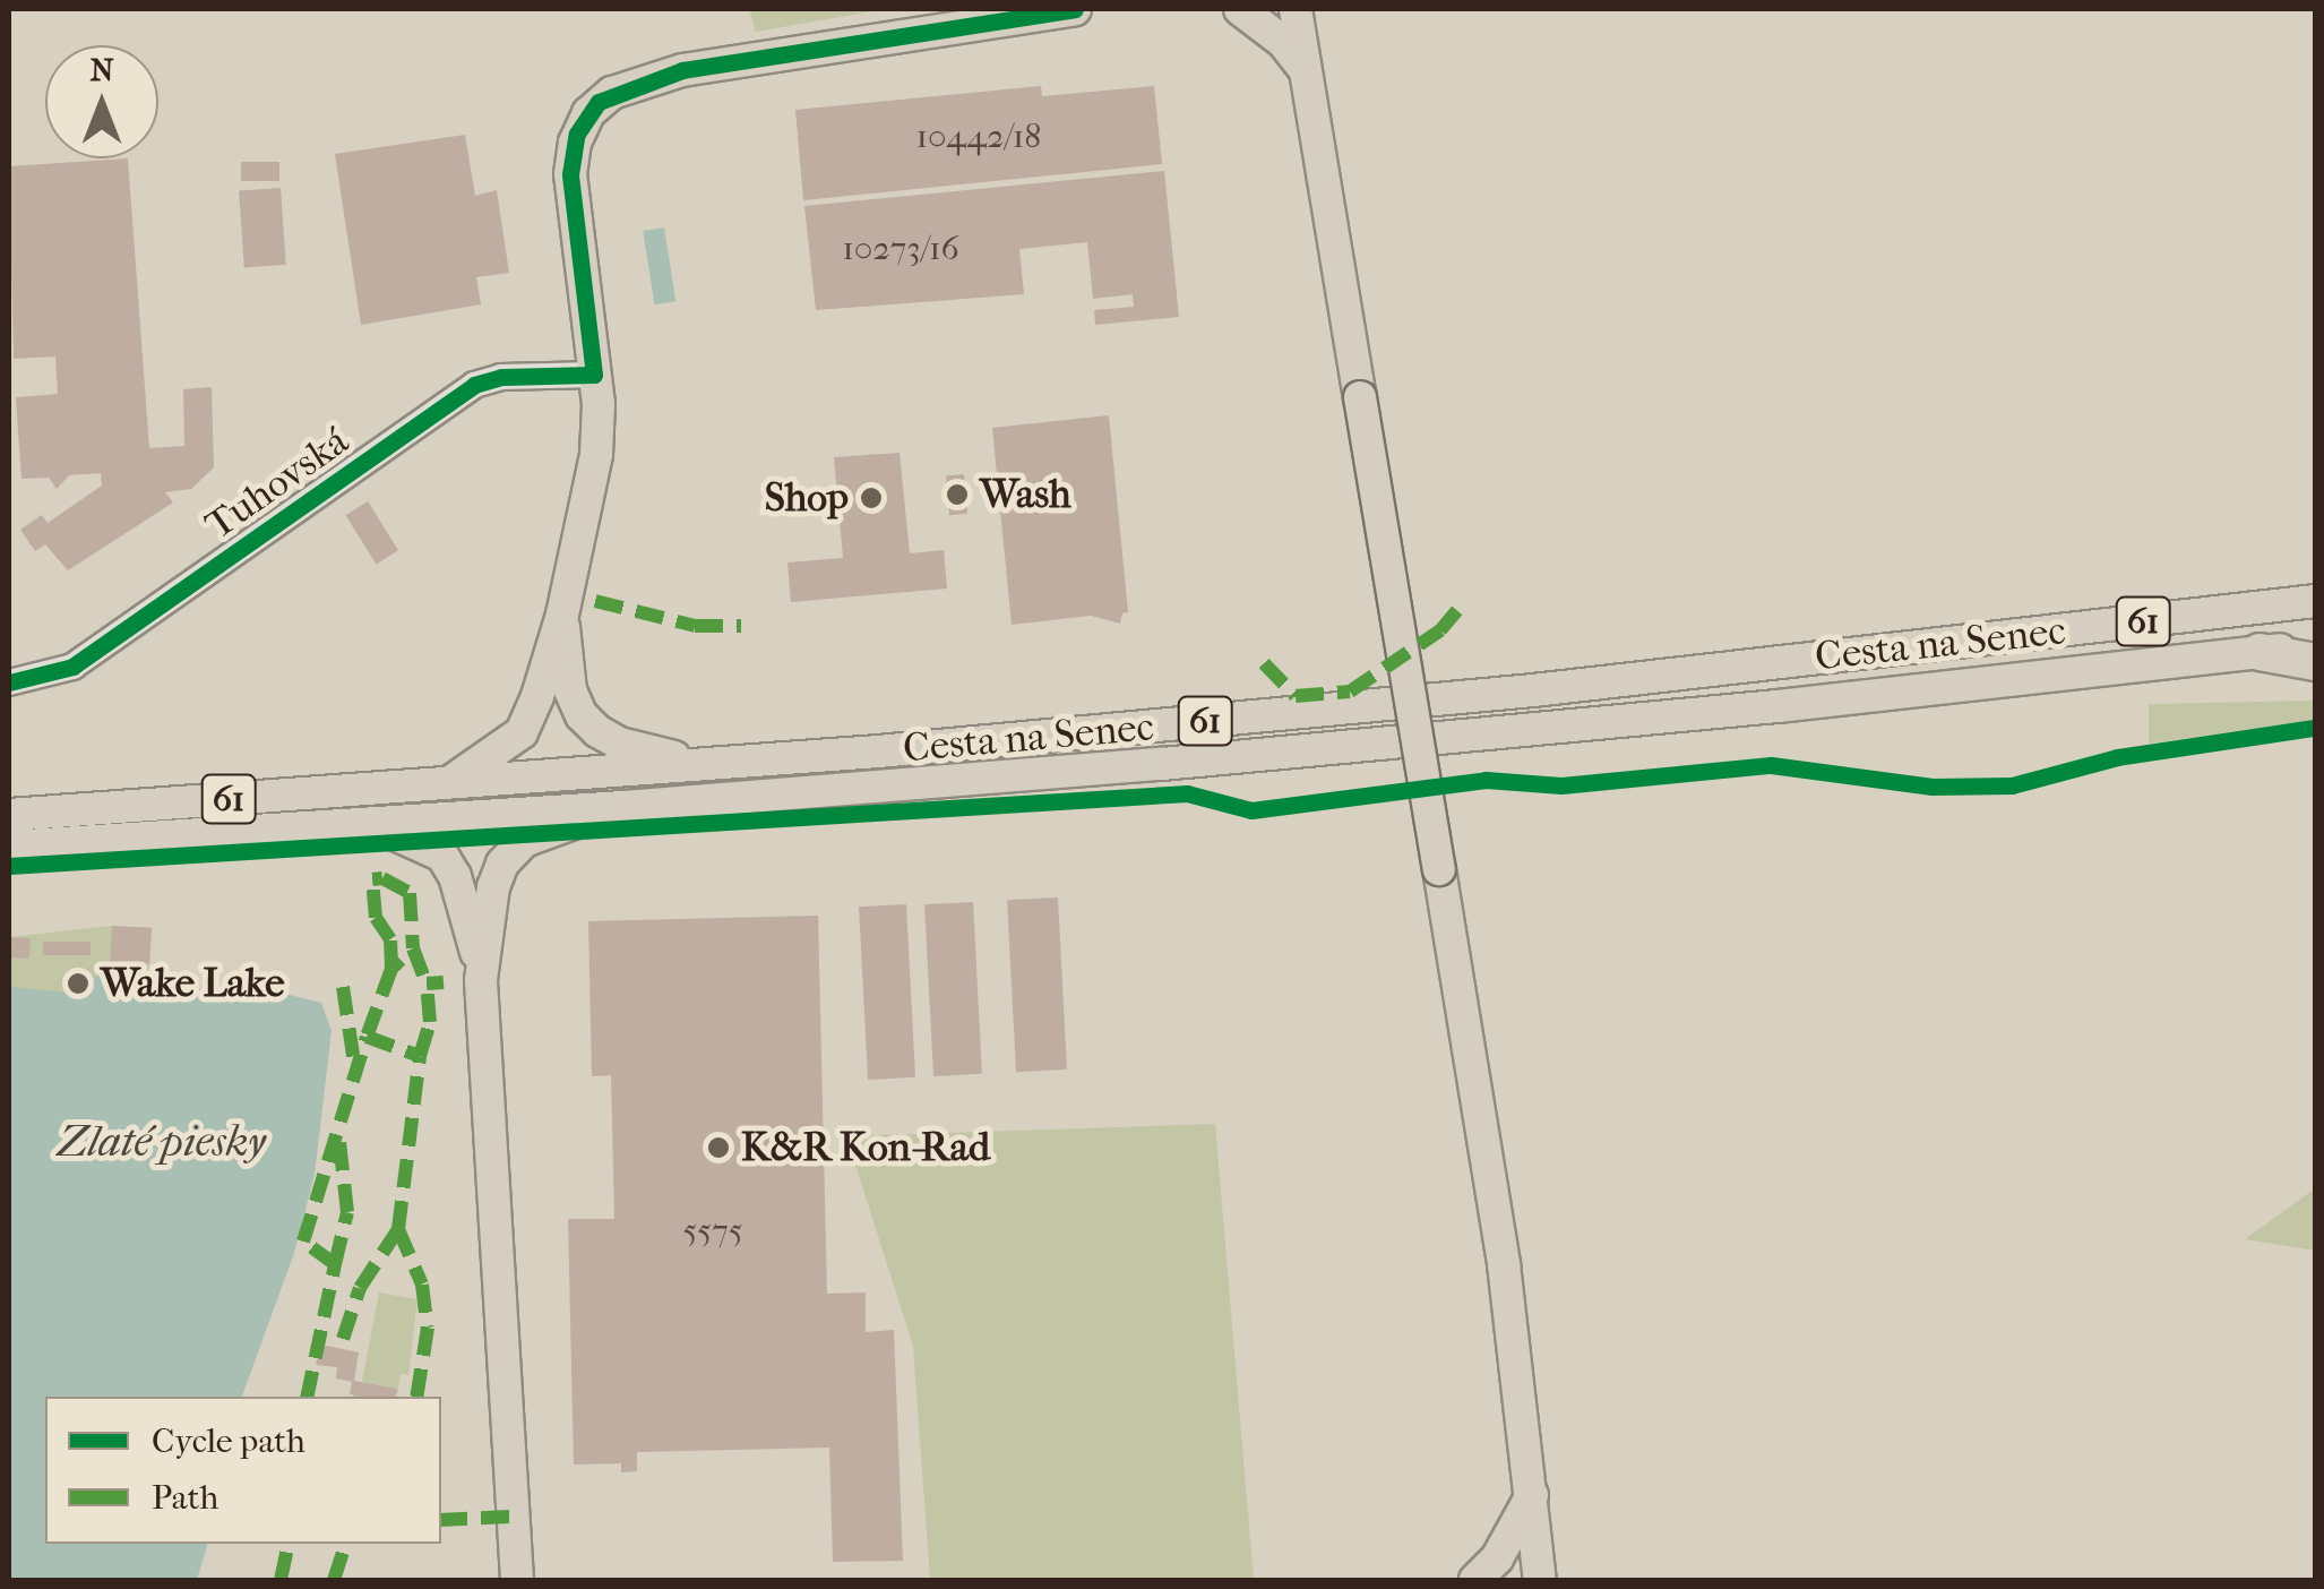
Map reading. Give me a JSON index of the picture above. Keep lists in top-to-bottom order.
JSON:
{
  "streets": {
    "main road": ["61", "Cesta na Senec"],
    "street": ["Tuhovská"]
  },
  "crossings": [
    ["Tuhovská", "61"],
    ["61", "Cesta na Senec"]
  ],
  "water": ["Zlaté piesky"],
  "places": [
    "Wash",
    "Shop",
    "Wake Lake",
    "K&R Kon-Rad"
  ],
  "house_numbers": ["10442/18", "10273/16", "5575"],
  "legend": ["Cycle path", "Path"],
  "north": "top"
}
